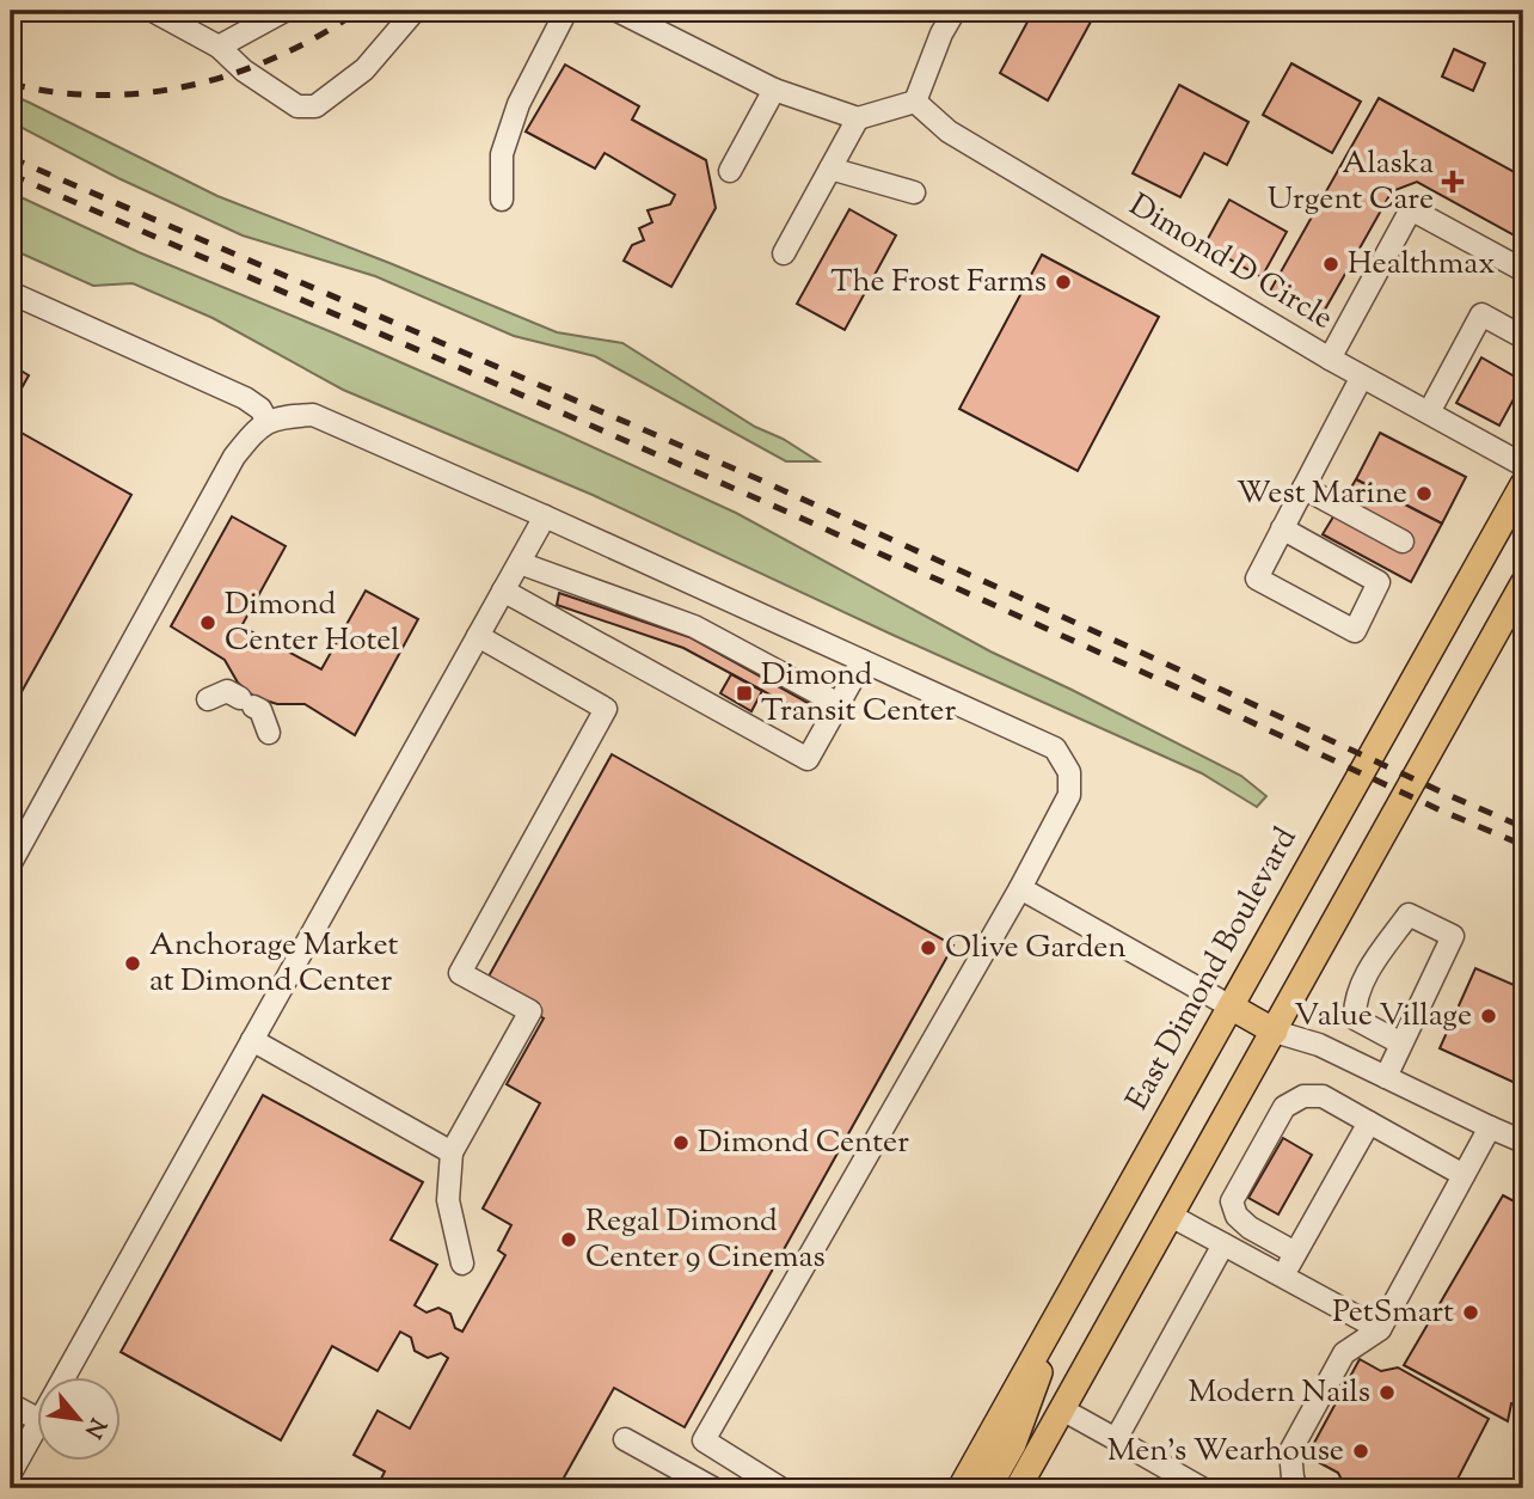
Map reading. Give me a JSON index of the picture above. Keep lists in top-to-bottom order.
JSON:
{
  "streets": {
    "main road": ["East Dimond Boulevard"],
    "street": ["Dimond D Circle"]
  },
  "places": {
    "health": ["Alaska Urgent Care"],
    "other": [
      "Healthmax",
      "The Frost Farms",
      "West Marine",
      "Dimond Center Hotel",
      "Olive Garden",
      "Anchorage Market at Dimond Center",
      "Value Village",
      "Dimond Center",
      "Regal Dimond Center 9 Cinemas",
      "PetSmart",
      "Modern Nails",
      "Men's Wearhouse"
    ],
    "transit": ["Dimond Transit Center"]
  },
  "north": "bottom right"
}
